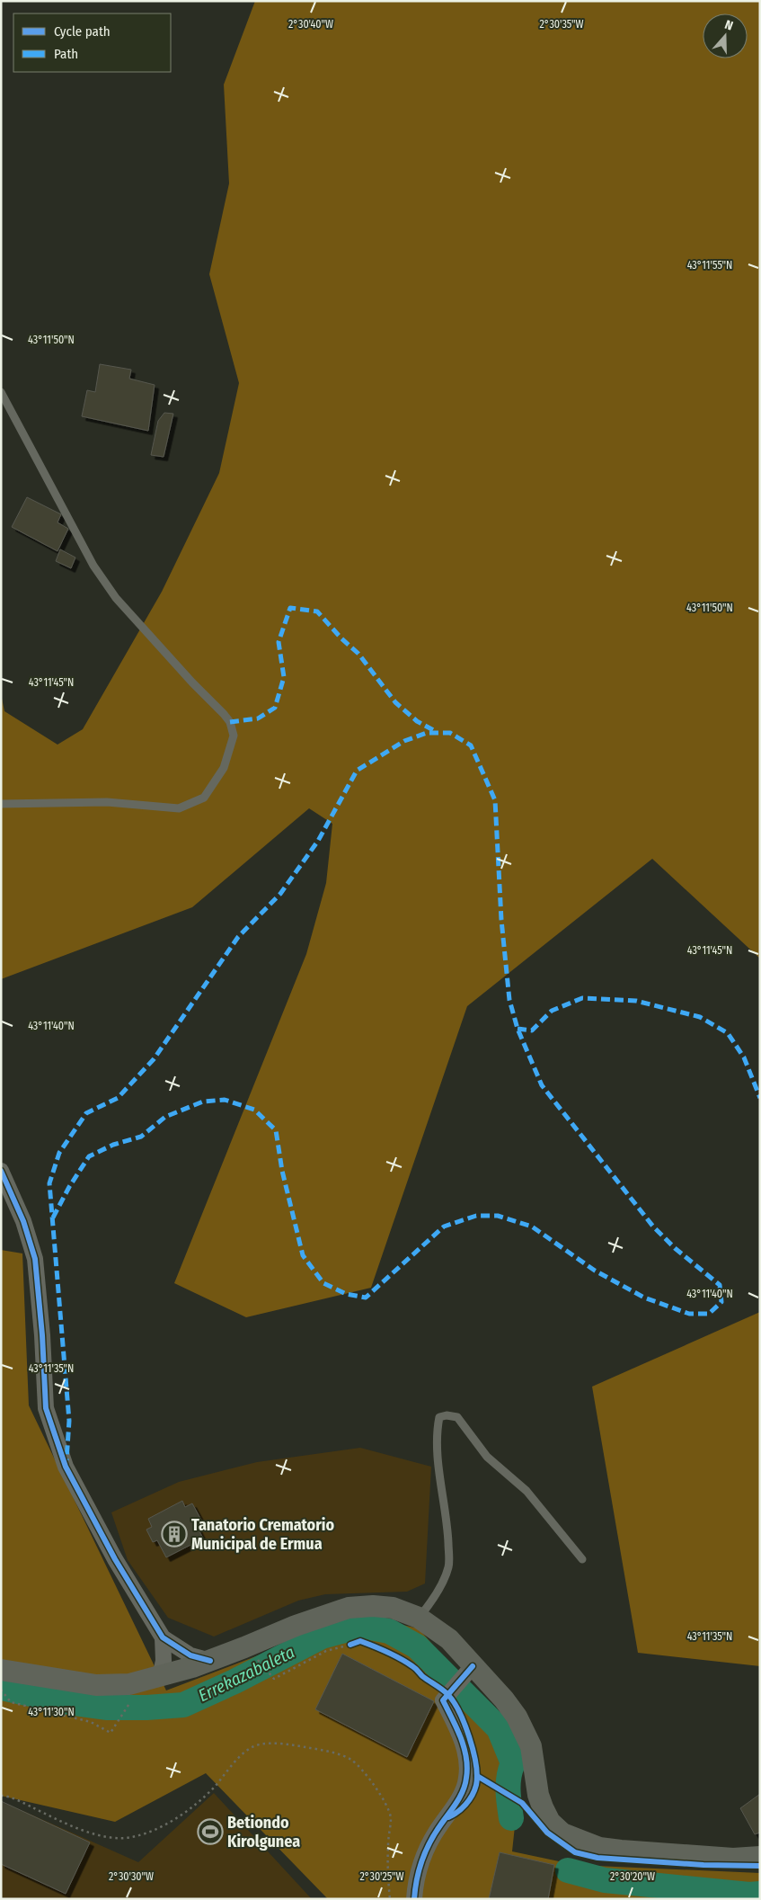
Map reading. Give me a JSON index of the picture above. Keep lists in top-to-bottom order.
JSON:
{
  "water": ["Errekazabaleta"],
  "places": {
    "building": ["Tanatorio Crematorio Municipal de Ermua"],
    "sports": ["Betiondo Kirolgunea"]
  },
  "legend": ["Cycle path", "Path"],
  "north": "top",
  "coordinates": [
    "2°30'40\"W",
    "2°30'35\"W",
    "43°11'55\"N",
    "43°11'50\"N",
    "43°11'45\"N",
    "43°11'40\"N",
    "43°11'35\"N",
    "43°11'30\"N",
    "2°30'30\"W",
    "2°30'25\"W",
    "2°30'20\"W"
  ]
}
